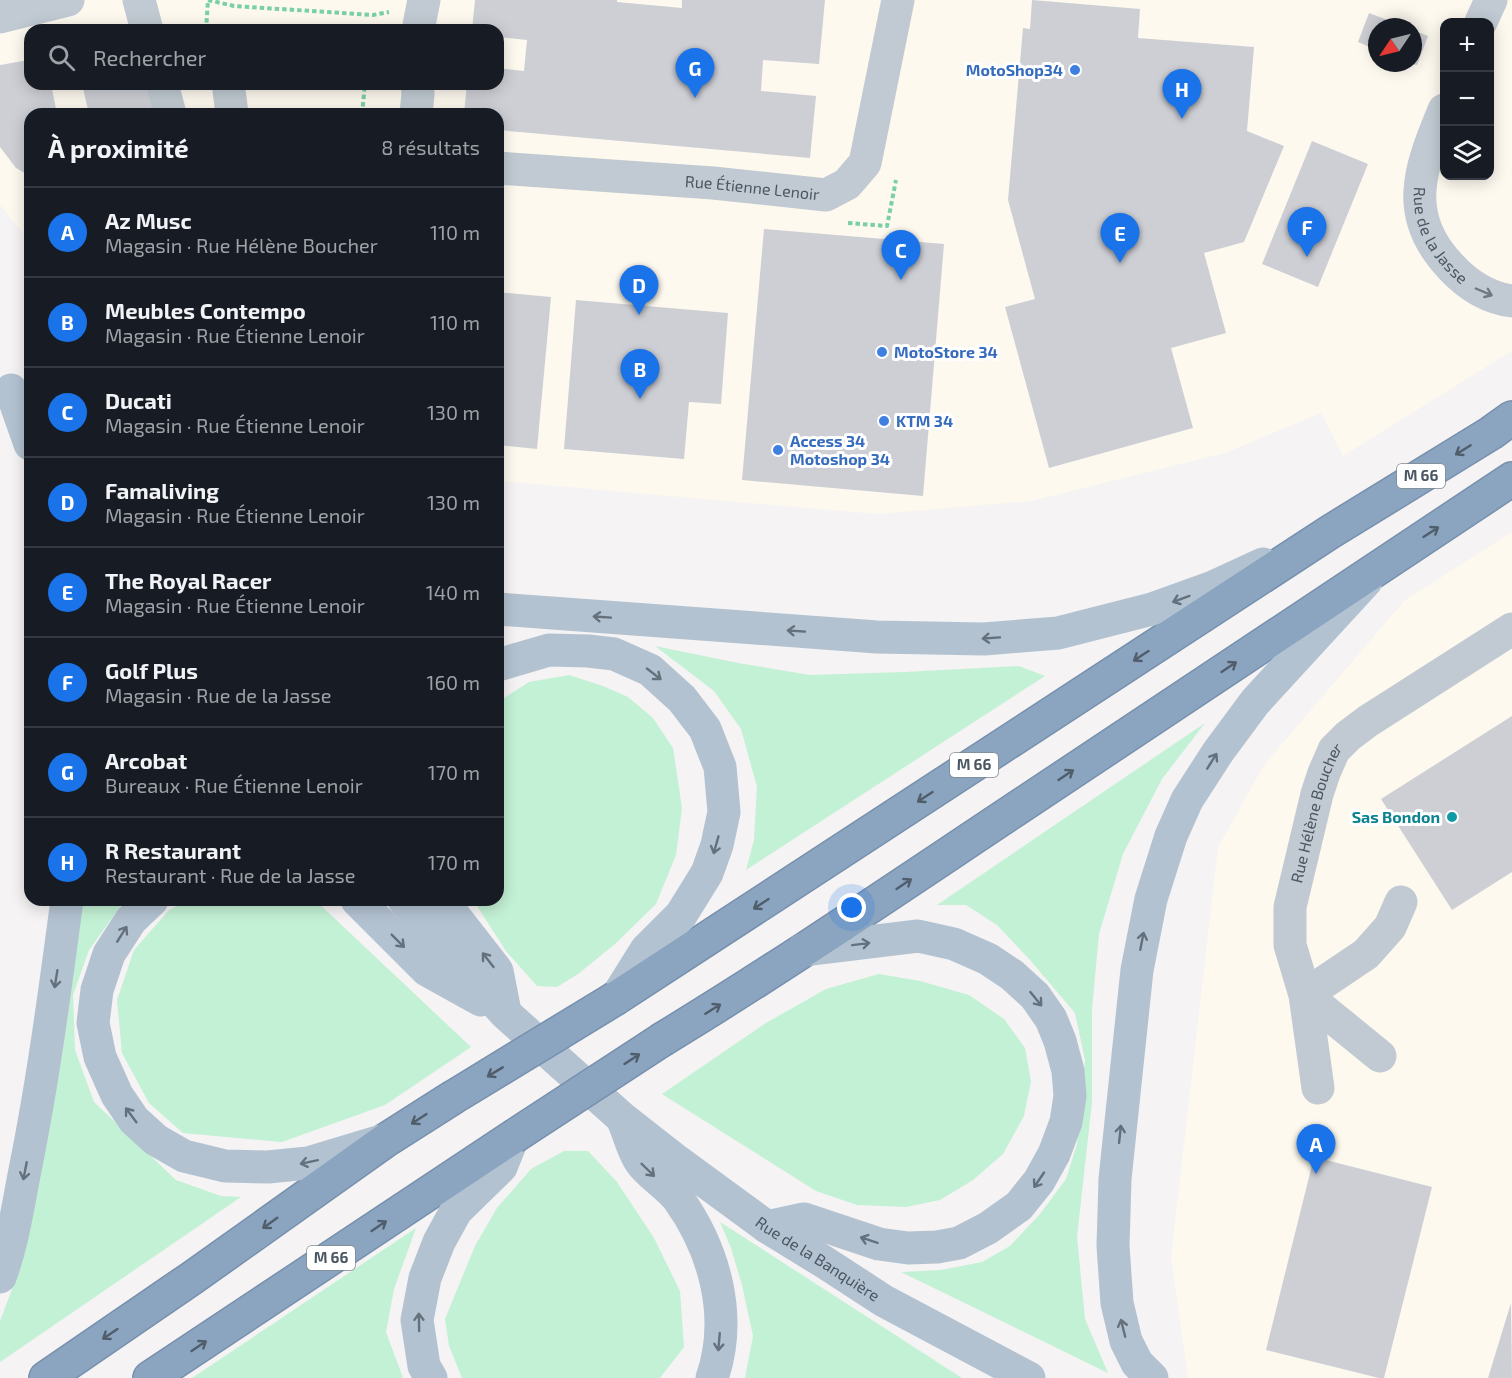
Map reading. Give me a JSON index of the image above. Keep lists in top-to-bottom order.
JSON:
{
  "streets": {
    "highway": ["M 66"],
    "main road": ["Rue de la Banquière"],
    "street": ["Rue Étienne Lenoir", "Rue de la Jasse", "Rue Hélène Boucher"]
  },
  "crossings": [
    ["M 66", "Rue de la Banquière"]
  ],
  "one_way": ["Rue de la Jasse"],
  "places": [
    "MotoShop34",
    "MotoStore 34",
    "KTM 34",
    "Access 34 Motoshop 34",
    "Sas Bondon"
  ],
  "north": "bottom left",
  "page": {
    "map_buttons": ["+", "−"],
    "search": "Rechercher",
    "pins": [
      "G",
      "H",
      "F",
      "E",
      "C",
      "D",
      "B",
      "A"
    ],
    "heading": ["À proximité", "8 résultats"],
    "list": [
      {
        "mark": "A",
        "name": "Az Musc",
        "note": "Magasin · Rue Hélène Boucher",
        "value": "110 m"
      },
      {
        "mark": "B",
        "name": "Meubles Contempo",
        "note": "Magasin · Rue Étienne Lenoir",
        "value": "110 m"
      },
      {
        "mark": "C",
        "name": "Ducati",
        "note": "Magasin · Rue Étienne Lenoir",
        "value": "130 m"
      },
      {
        "mark": "D",
        "name": "Famaliving",
        "note": "Magasin · Rue Étienne Lenoir",
        "value": "130 m"
      },
      {
        "mark": "E",
        "name": "The Royal Racer",
        "note": "Magasin · Rue Étienne Lenoir",
        "value": "140 m"
      },
      {
        "mark": "F",
        "name": "Golf Plus",
        "note": "Magasin · Rue de la Jasse",
        "value": "160 m"
      },
      {
        "mark": "G",
        "name": "Arcobat",
        "note": "Bureaux · Rue Étienne Lenoir",
        "value": "170 m"
      },
      {
        "mark": "H",
        "name": "R Restaurant",
        "note": "Restaurant · Rue de la Jasse",
        "value": "170 m"
      }
    ]
  }
}
